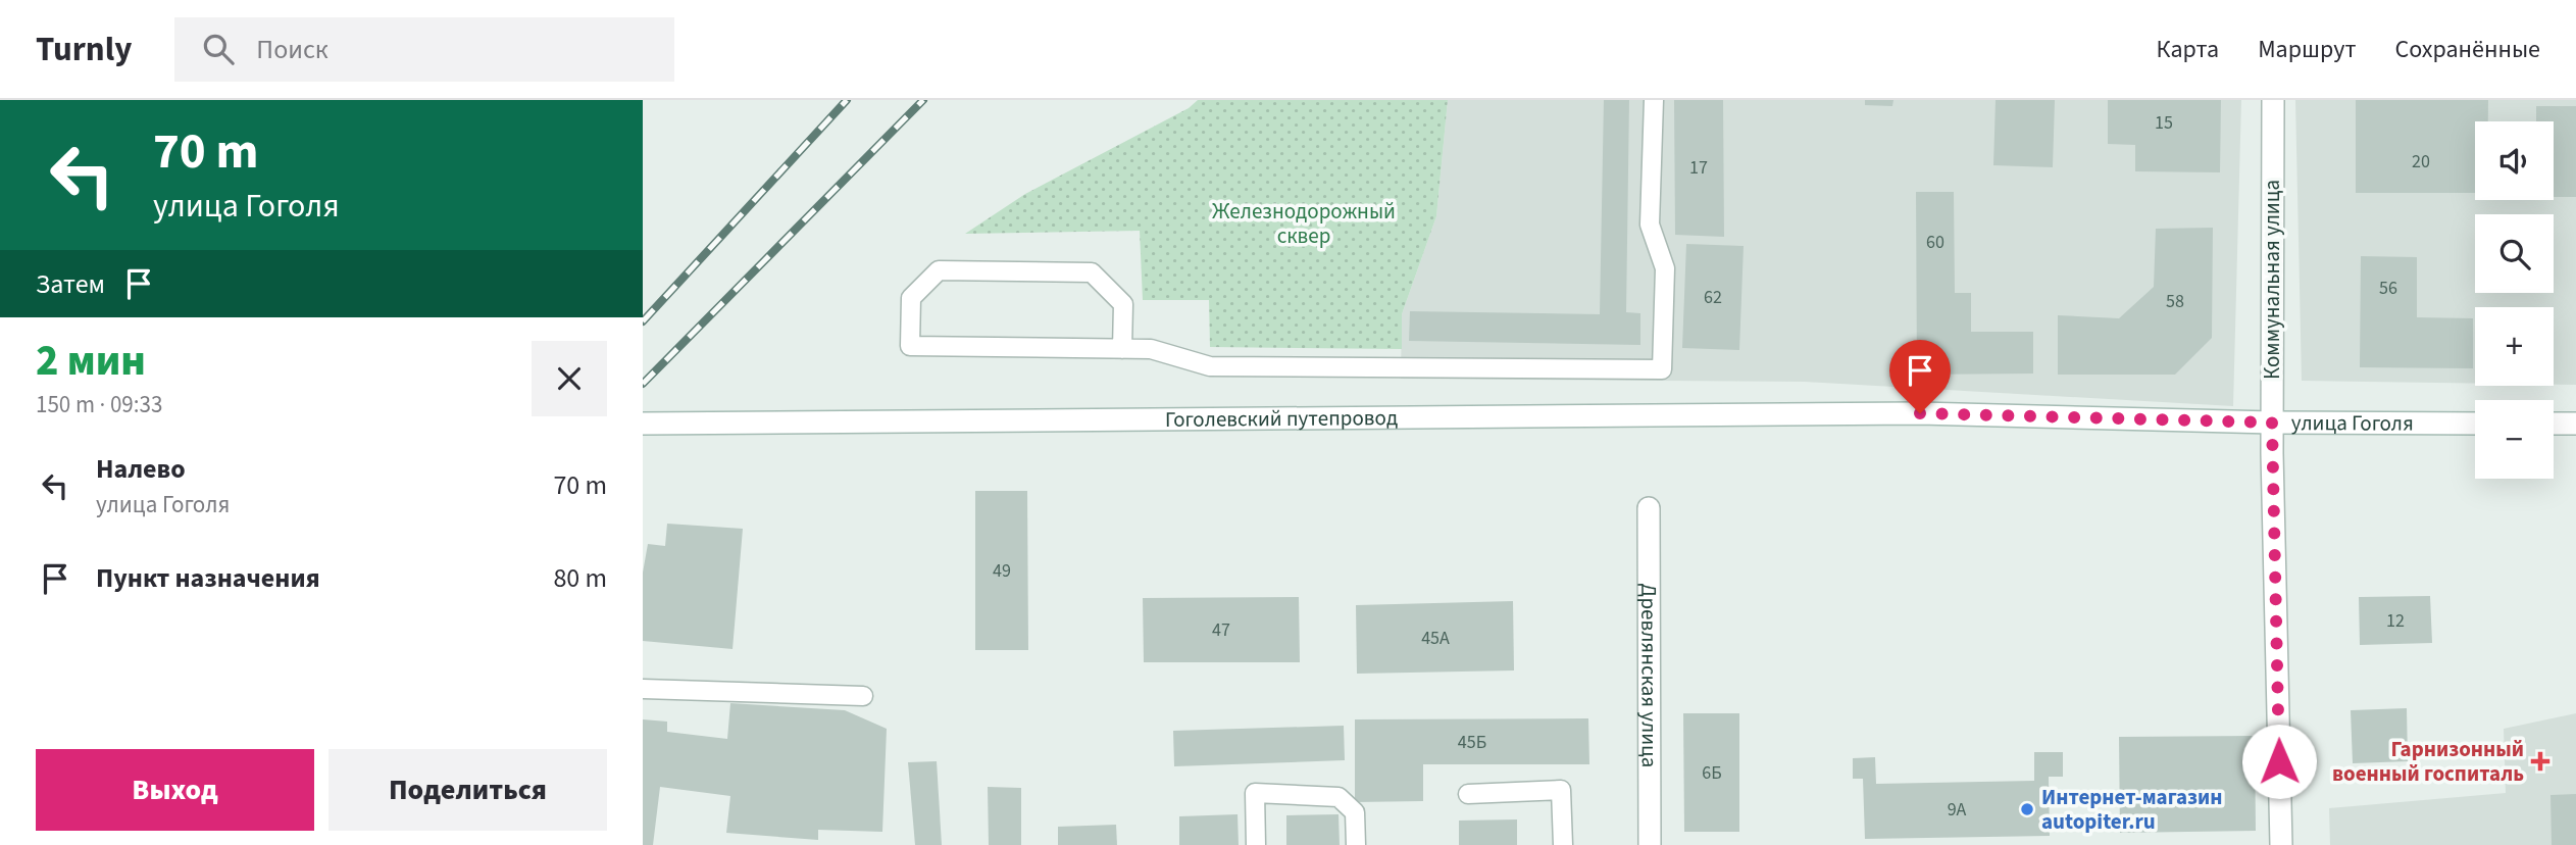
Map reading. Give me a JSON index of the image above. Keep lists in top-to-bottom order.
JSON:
{
  "streets": {
    "main road": [
      "Коммунальная улица",
      "Гоголевский путепровод",
      "улица Гоголя",
      "Древлянская улица"
    ]
  },
  "crossings": [
    ["Коммунальная улица", "улица Гоголя"],
    ["Гоголевский путепровод", "улица Гоголя"]
  ],
  "parks": ["Железнодорожный сквер"],
  "places": {
    "health": ["Гарнизонный военный госпиталь"],
    "other": ["Интернет-магазин autopiter.ru"]
  },
  "house_numbers": [
    "15",
    "20",
    "17",
    "60",
    "56",
    "62",
    "58",
    "49",
    "12",
    "47",
    "45А",
    "45Б",
    "6Б",
    "9А"
  ],
  "page": {
    "header": "Turnly",
    "search": "Поиск",
    "nav": ["Карта", "Маршрут", "Сохранённые"],
    "turn": ["70 m", "улица Гоголя"],
    "map_buttons": ["+", "−"],
    "then": "Затем",
    "heading": ["2 мин", "150 m · 09:33"],
    "list": [
      {
        "name": "Налево",
        "note": "улица Гоголя",
        "value": "70 m"
      },
      {
        "name": "Пункт назначения",
        "value": "80 m"
      }
    ],
    "buttons": ["Выход", "Поделиться"]
  }
}
